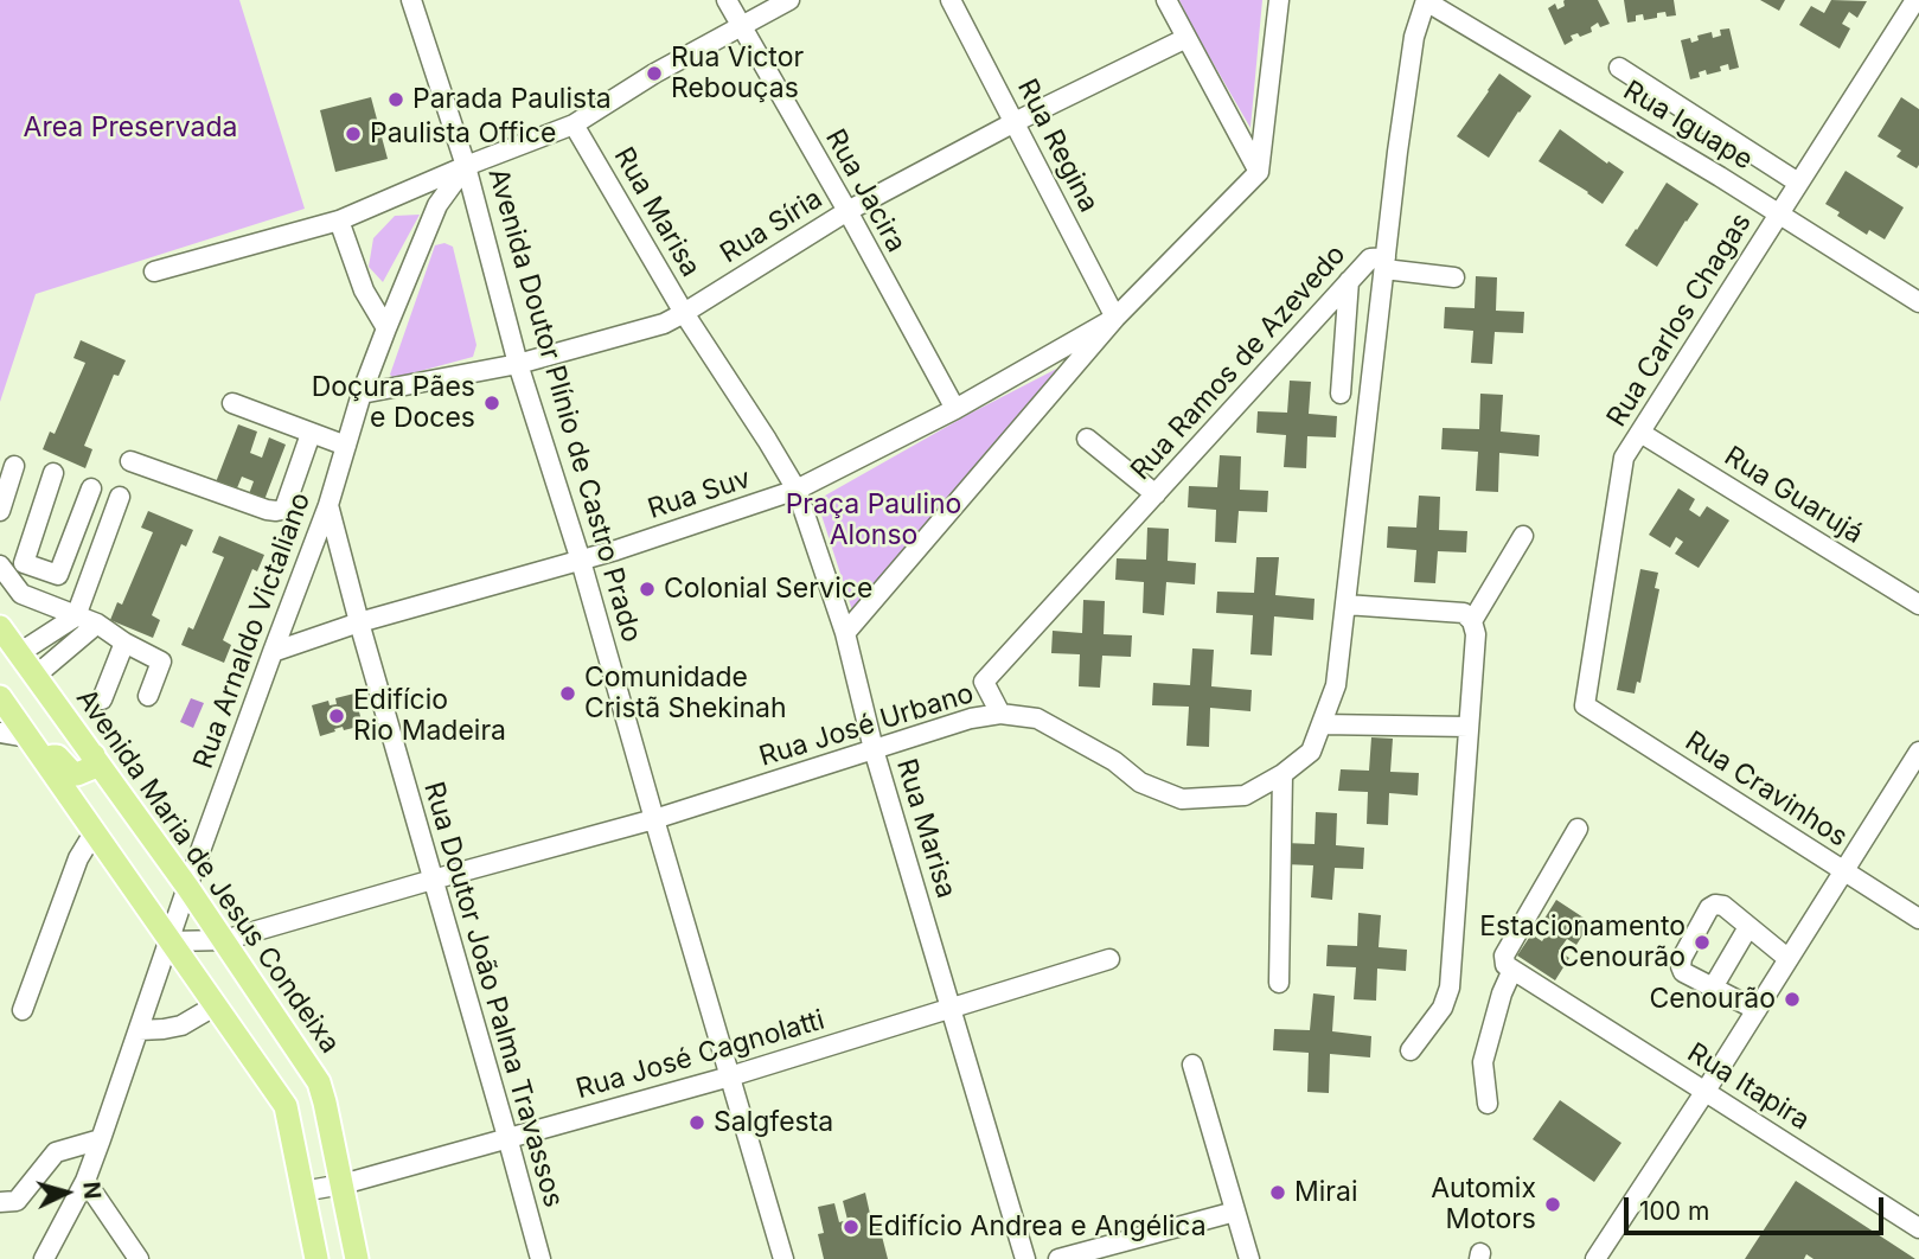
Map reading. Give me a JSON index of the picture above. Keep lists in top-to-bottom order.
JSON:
{
  "streets": {
    "main road": ["Avenida Maria de Jesus Condeixa"],
    "street": [
      "Rua Iguape",
      "Rua Regina",
      "Rua Jacira",
      "Rua Marisa",
      "Rua Síria",
      "Rua Carlos Chagas",
      "Rua Ramos de Azevedo",
      "Avenida Doutor Plínio de Castro Prado",
      "Rua Suv",
      "Rua Guarujá",
      "Rua Arnaldo Victaliano",
      "Rua José Urbano",
      "Rua Cravinhos",
      "Rua Doutor João Palma Travassos",
      "Rua José Cagnolatti",
      "Rua Itapira"
    ]
  },
  "crossings": [
    ["Rua Iguape", "Rua Carlos Chagas"],
    ["Rua Iguape", "Rua Ramos de Azevedo"],
    ["Rua Regina", "Rua Síria"],
    ["Rua Regina", "Rua Suv"],
    ["Rua Jacira", "Rua Síria"],
    ["Rua Jacira", "Rua Suv"],
    ["Rua Marisa", "Rua Síria"],
    ["Rua Marisa", "Rua Suv"],
    ["Rua Marisa", "Rua José Urbano"],
    ["Rua Marisa", "Rua José Cagnolatti"],
    ["Rua Síria", "Avenida Doutor Plínio de Castro Prado"],
    ["Rua Síria", "Rua Arnaldo Victaliano"],
    ["Rua Carlos Chagas", "Rua Guarujá"],
    ["Rua Carlos Chagas", "Rua Cravinhos"],
    ["Rua Ramos de Azevedo", "Rua José Urbano"],
    ["Avenida Doutor Plínio de Castro Prado", "Rua Suv"],
    ["Avenida Doutor Plínio de Castro Prado", "Rua Arnaldo Victaliano"],
    ["Avenida Doutor Plínio de Castro Prado", "Rua José Urbano"],
    ["Avenida Doutor Plínio de Castro Prado", "Rua José Cagnolatti"],
    ["Rua Suv", "Rua Arnaldo Victaliano"],
    ["Rua Suv", "Rua Doutor João Palma Travassos"],
    ["Rua Arnaldo Victaliano", "Rua José Urbano"],
    ["Rua Arnaldo Victaliano", "Avenida Maria de Jesus Condeixa"],
    ["Rua Arnaldo Victaliano", "Rua Doutor João Palma Travassos"],
    ["Rua José Urbano", "Avenida Maria de Jesus Condeixa"],
    ["Rua José Urbano", "Rua Doutor João Palma Travassos"],
    ["Avenida Maria de Jesus Condeixa", "Rua José Cagnolatti"],
    ["Rua Doutor João Palma Travassos", "Rua José Cagnolatti"]
  ],
  "parks": ["Area Preservada", "Praça Paulino Alonso"],
  "places": [
    "Rua Victor Rebouças",
    "Parada Paulista",
    "Paulista Office",
    "Doçura Pães e Doces",
    "Colonial Service",
    "Comunidade Cristã Shekinah",
    "Edifício Rio Madeira",
    "Estacionamento Cenourão",
    "Cenourão",
    "Salgfesta",
    "Mirai",
    "Automix Motors",
    "Edifício Andrea e Angélica"
  ],
  "scale_bar": "100 m",
  "north": "right"
}
